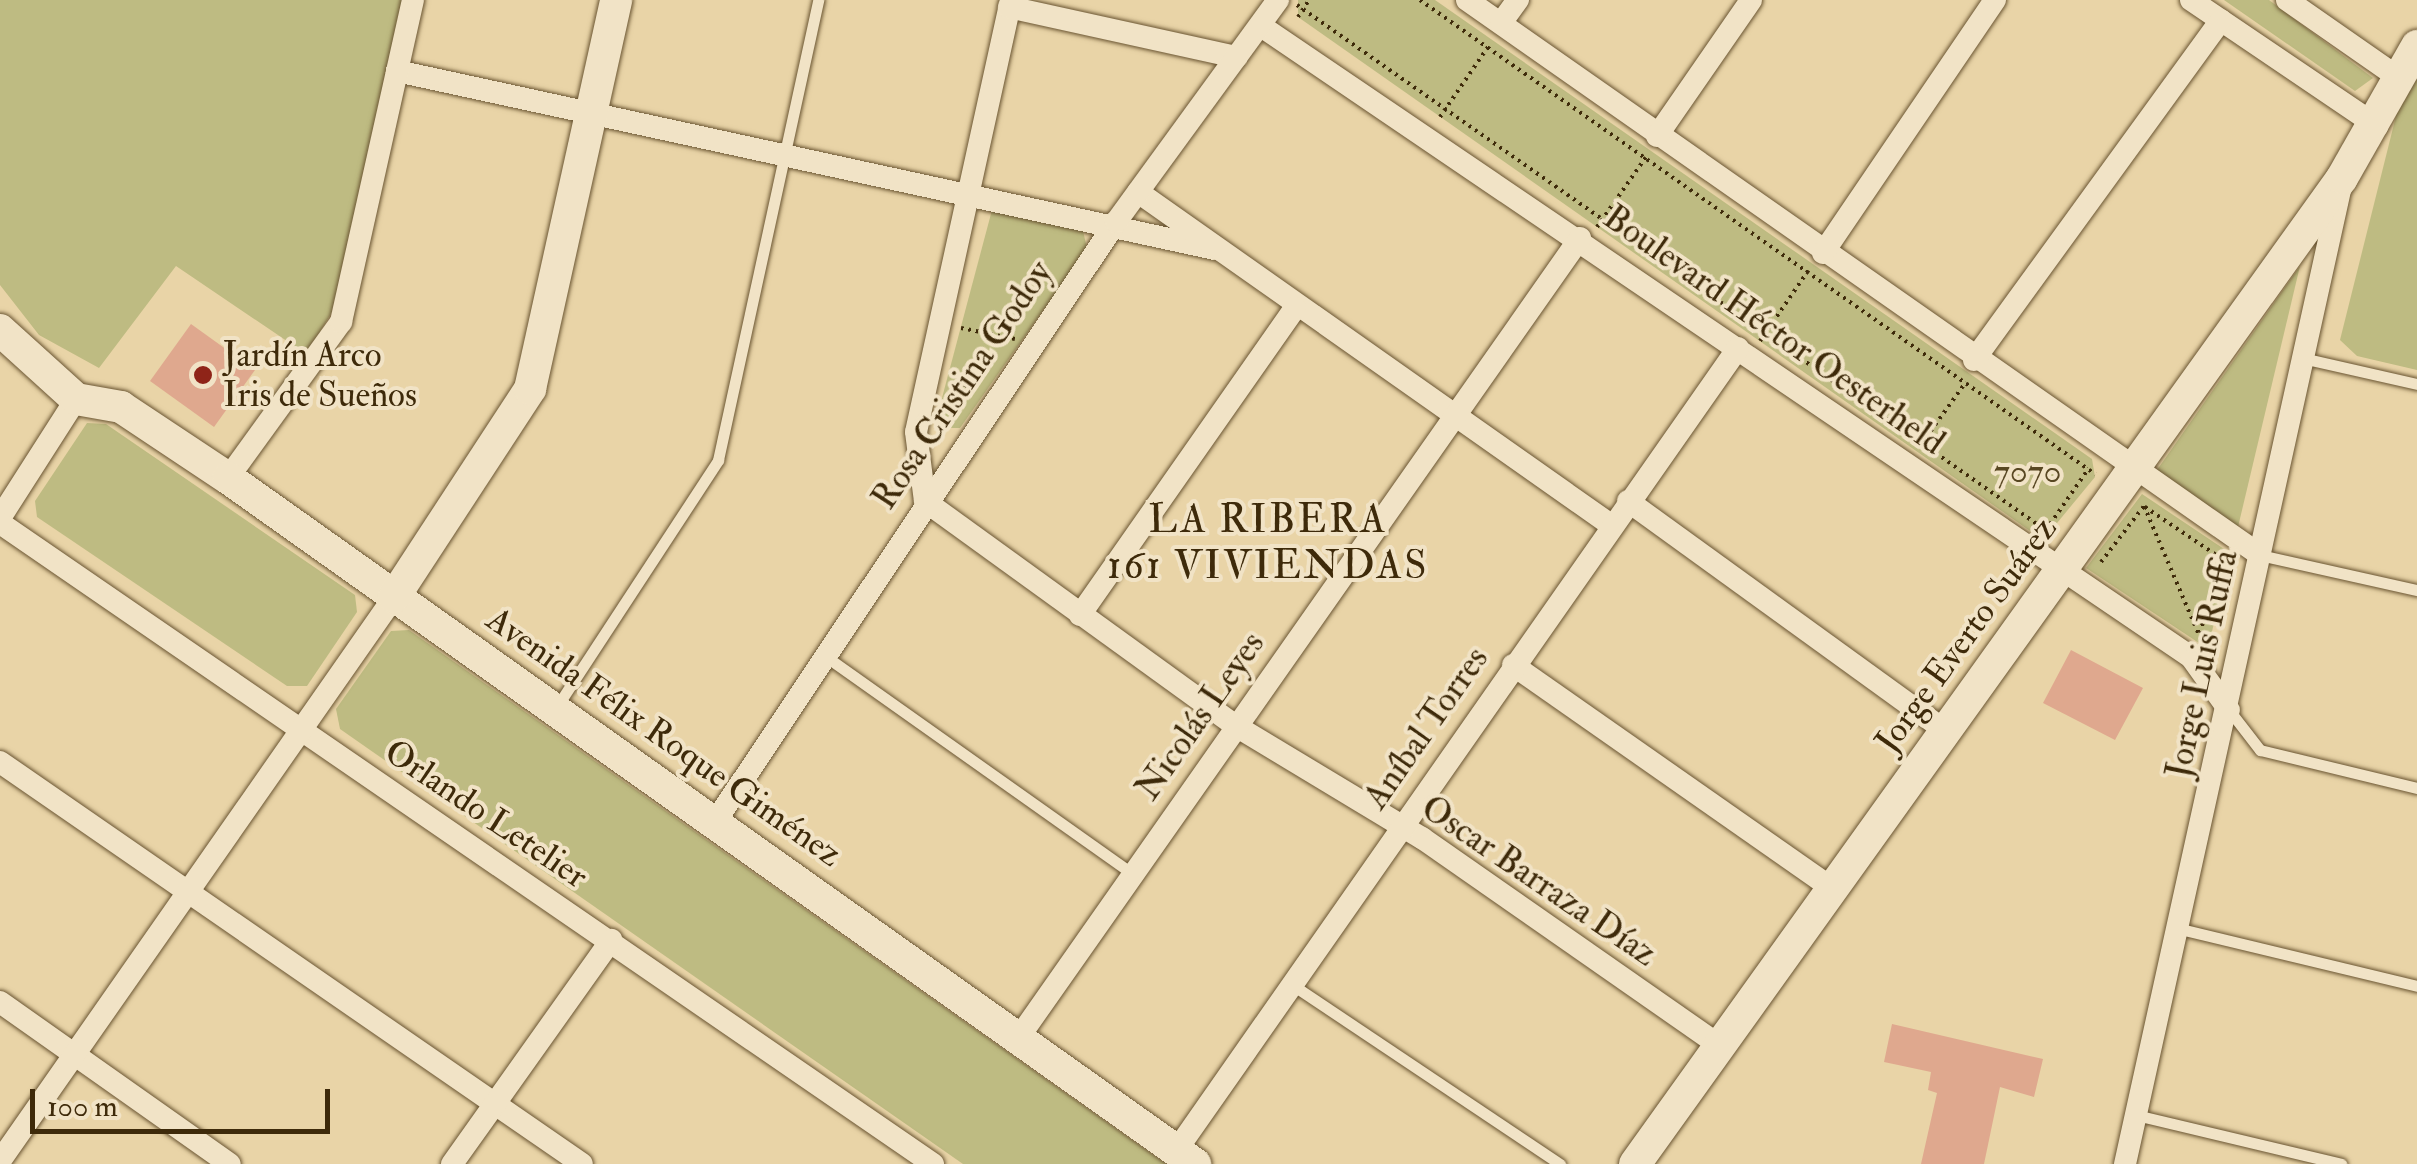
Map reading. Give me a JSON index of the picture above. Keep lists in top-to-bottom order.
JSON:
{
  "streets": {
    "street": [
      "Boulevard Héctor Oesterheld",
      "Rosa Cristina Godoy",
      "Jorge Everto Suárez",
      "Jorge Luis Ruffa",
      "Nicolás Leyes",
      "Aníbal Torres",
      "Avenida Félix Roque Giménez",
      "Orlando Letelier",
      "Oscar Barraza Díaz"
    ]
  },
  "crossings": [
    ["Boulevard Héctor Oesterheld", "Rosa Cristina Godoy"],
    ["Boulevard Héctor Oesterheld", "Jorge Everto Suárez"],
    ["Boulevard Héctor Oesterheld", "Jorge Luis Ruffa"],
    ["Boulevard Héctor Oesterheld", "Nicolás Leyes"],
    ["Boulevard Héctor Oesterheld", "Aníbal Torres"],
    ["Rosa Cristina Godoy", "Avenida Félix Roque Giménez"],
    ["Rosa Cristina Godoy", "Oscar Barraza Díaz"],
    ["Jorge Everto Suárez", "Jorge Luis Ruffa"],
    ["Jorge Everto Suárez", "Oscar Barraza Díaz"],
    ["Nicolás Leyes", "Avenida Félix Roque Giménez"],
    ["Nicolás Leyes", "Oscar Barraza Díaz"],
    ["Aníbal Torres", "Avenida Félix Roque Giménez"],
    ["Aníbal Torres", "Oscar Barraza Díaz"]
  ],
  "districts": ["LA RIBERA 161 VIVIENDAS"],
  "parks": ["7070"],
  "places": ["Jardín Arco Iris de Sueños"],
  "scale_bar": "100 m"
}
